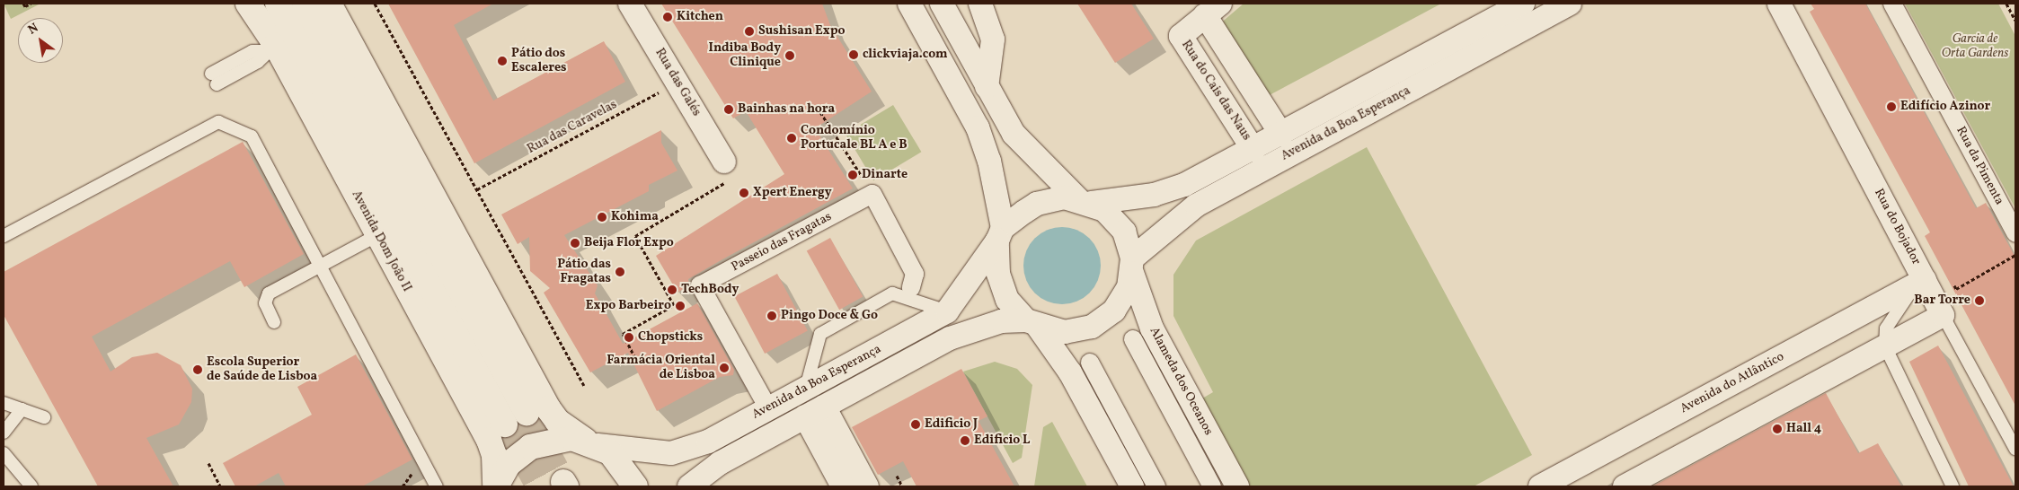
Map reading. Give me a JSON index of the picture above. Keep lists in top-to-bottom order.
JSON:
{
  "streets": {
    "main road": ["Avenida Dom João II"],
    "street": [
      "Rua das Galés",
      "Rua do Cais das Naus",
      "Avenida da Boa Esperança",
      "Rua da Pimenta",
      "Rua do Bojador",
      "Passeio das Fragatas",
      "Alameda dos Oceanos",
      "Avenida do Atlântico"
    ],
    "path": ["Rua das Caravelas"]
  },
  "crossings": [
    ["Rua das Galés", "Rua das Caravelas"],
    ["Rua do Cais das Naus", "Avenida da Boa Esperança"],
    ["Avenida da Boa Esperança", "Passeio das Fragatas"],
    ["Avenida da Boa Esperança", "Alameda dos Oceanos"],
    ["Rua do Bojador", "Avenida do Atlântico"]
  ],
  "parks": ["Garcia de Orta Gardens"],
  "places": [
    "Kitchen",
    "Sushisan Expo",
    "clickviaja.com",
    "Indiba Body Clinique",
    "Pátio dos Escaleres",
    "Edifício Azinor",
    "Bainhas na hora",
    "Condomínio Portucale BL A e B",
    "Dinarte",
    "Xpert Energy",
    "Kohima",
    "Beija Flor Expo",
    "Pátio das Fragatas",
    "TechBody",
    "Bar Torre",
    "Expo Barbeiro",
    "Pingo Doce & Go",
    "Chopsticks",
    "Farmácia Oriental de Lisboa",
    "Escola Superior de Saúde de Lisboa",
    "Edificio J",
    "Hall 4",
    "Edificio L"
  ],
  "north": "top left"
}
